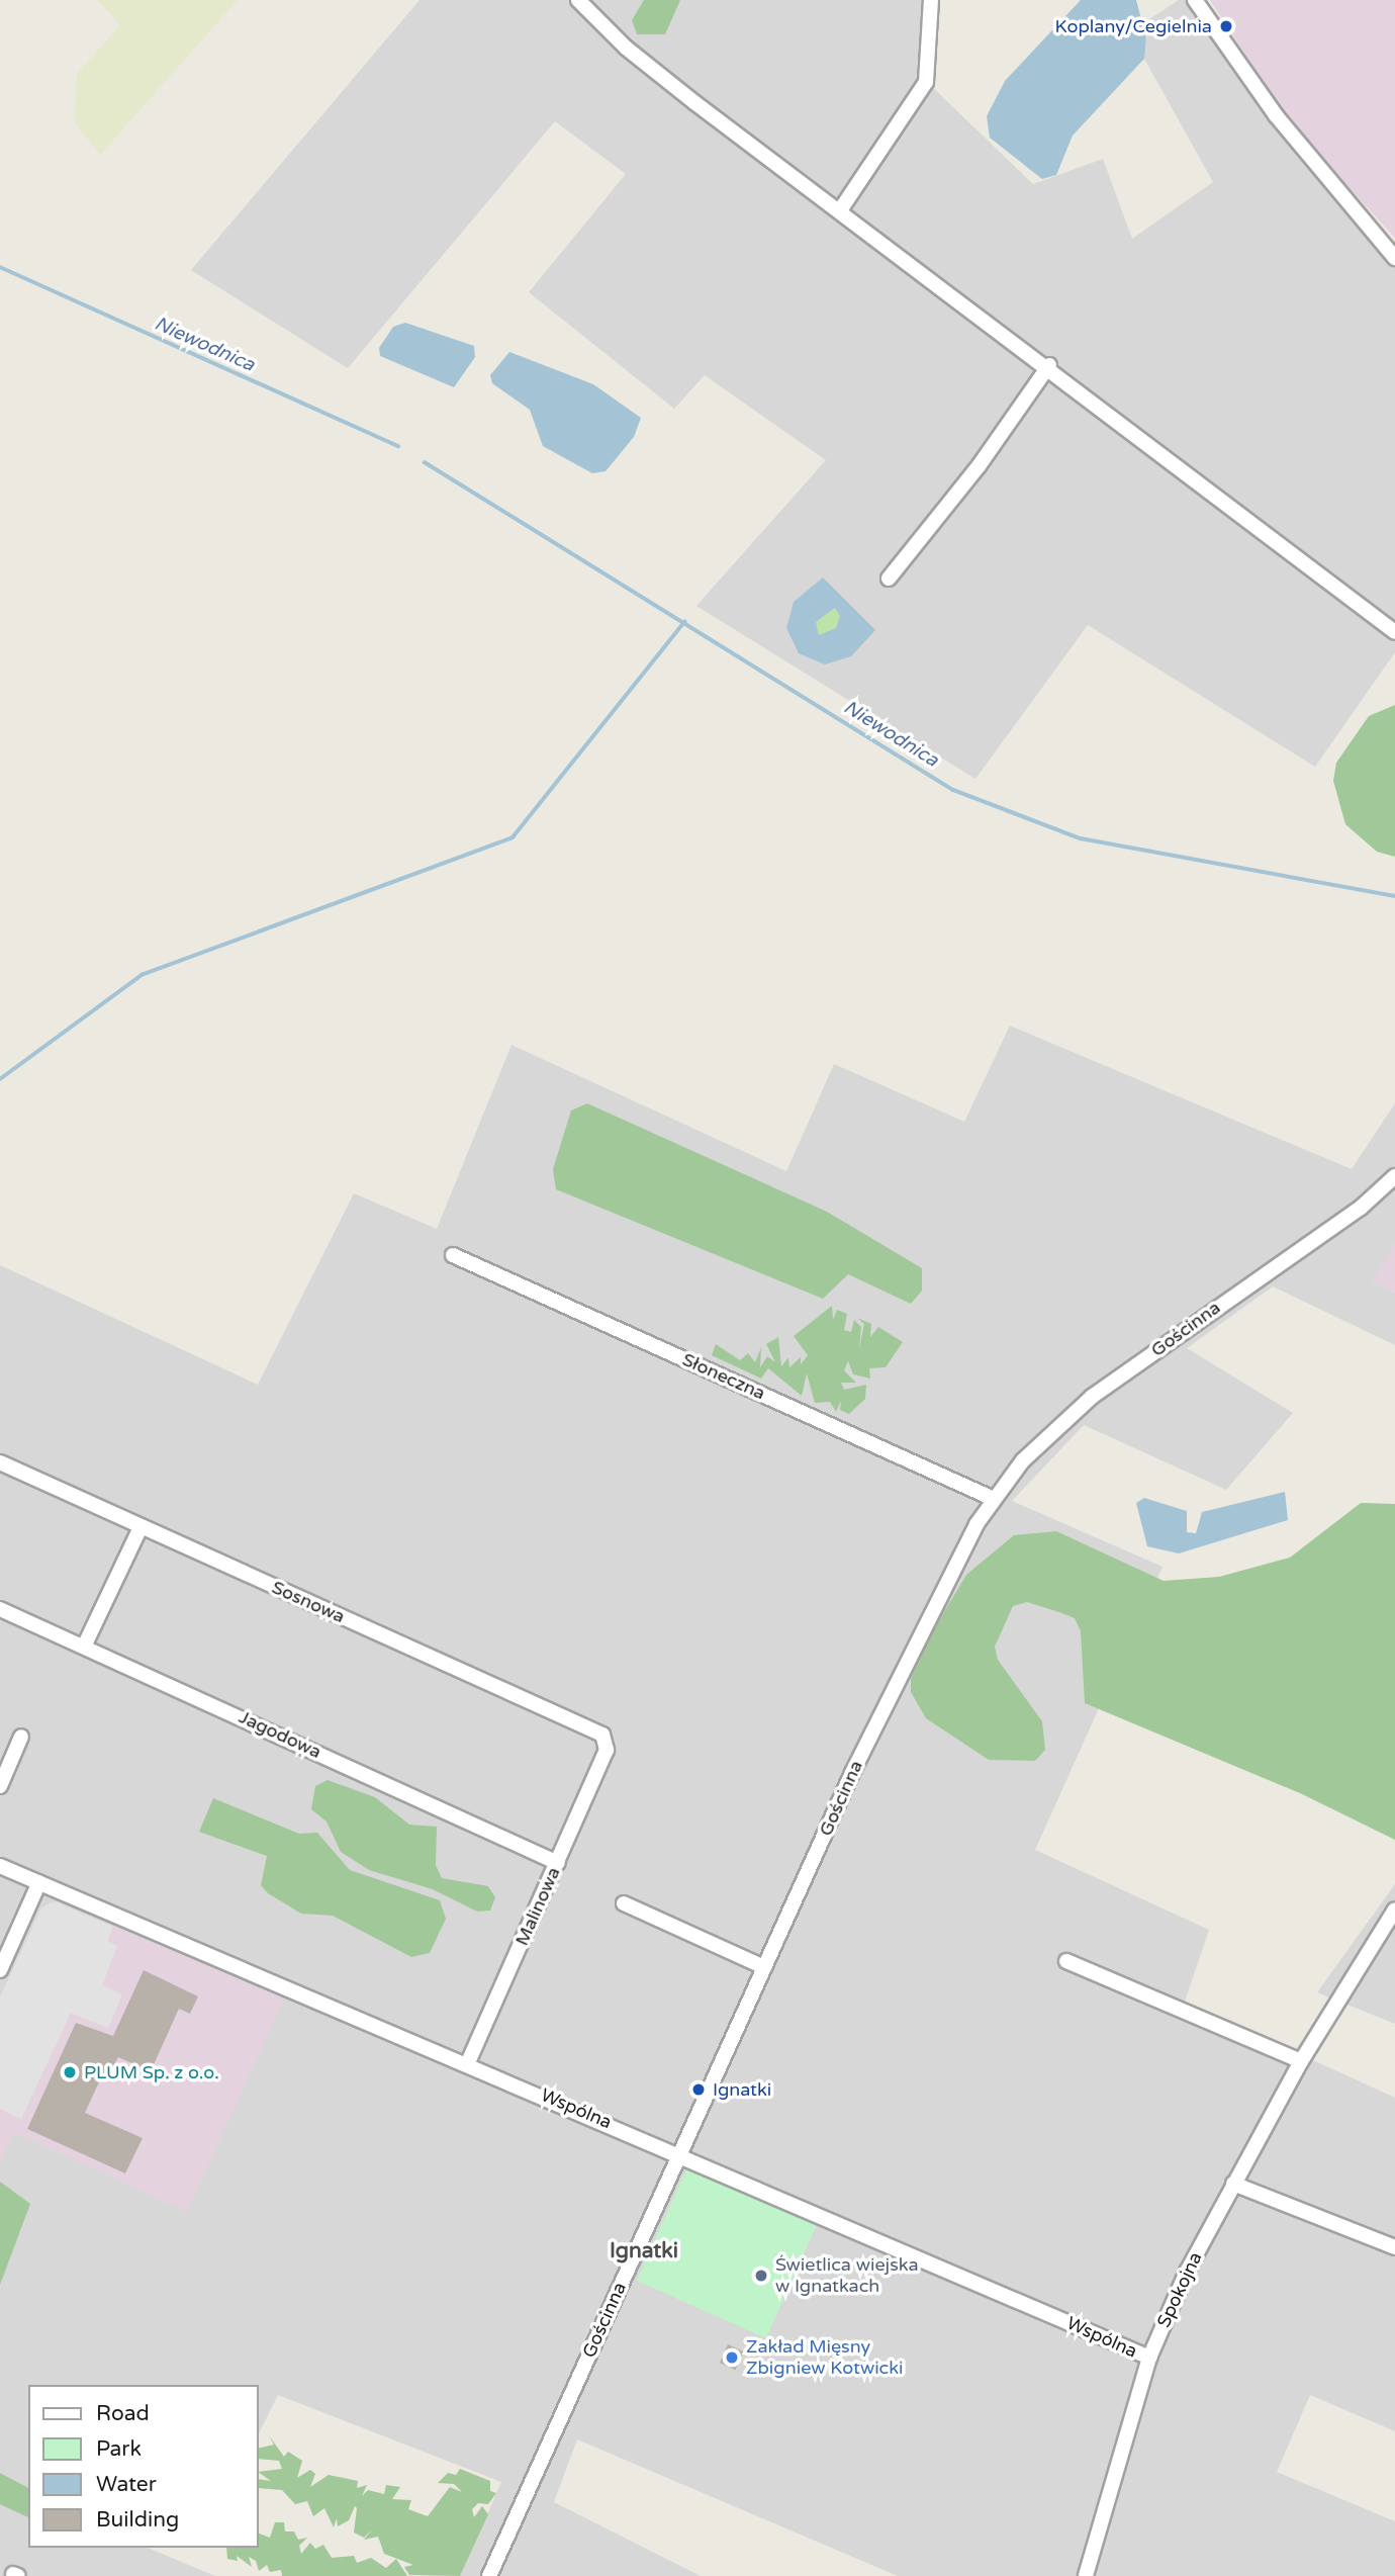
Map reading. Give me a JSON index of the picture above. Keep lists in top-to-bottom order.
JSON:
{
  "streets": {
    "street": [
      "Gościnna",
      "Słoneczna",
      "Sosnowa",
      "Jagodowa",
      "Malinowa",
      "Wspólna",
      "Spokojna"
    ]
  },
  "crossings": [
    ["Gościnna", "Słoneczna"],
    ["Gościnna", "Wspólna"],
    ["Sosnowa", "Malinowa"],
    ["Jagodowa", "Malinowa"],
    ["Malinowa", "Wspólna"],
    ["Wspólna", "Spokojna"]
  ],
  "districts": ["Ignatki"],
  "water": ["Niewodnica"],
  "places": [
    "Koplany/Cegielnia",
    "PLUM Sp. z o.o.",
    "Ignatki",
    "Świetlica wiejska w Ignatkach",
    "Zakład Mięsny Zbigniew Kotwicki"
  ],
  "legend": [
    "Road",
    "Park",
    "Water",
    "Building"
  ]
}
